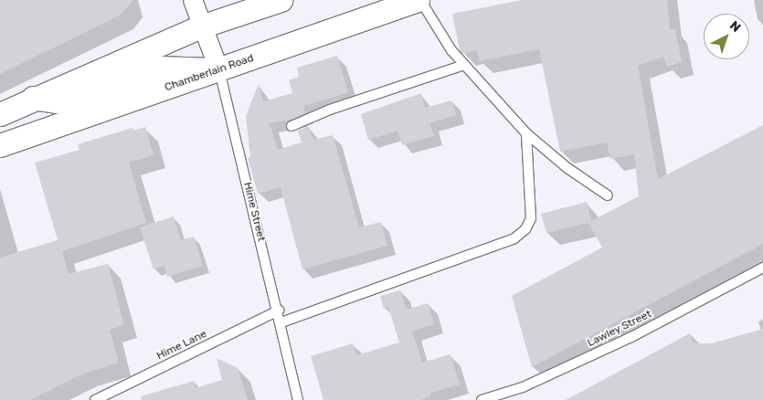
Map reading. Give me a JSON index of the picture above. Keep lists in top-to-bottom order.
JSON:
{
  "streets": {
    "street": ["Chamberlain Road", "Hime Street"],
    "lane": ["Lawley Street", "Hime Lane"]
  },
  "crossings": [
    ["Chamberlain Road", "Hime Street"],
    ["Hime Street", "Hime Lane"]
  ],
  "north": "top right"
}
